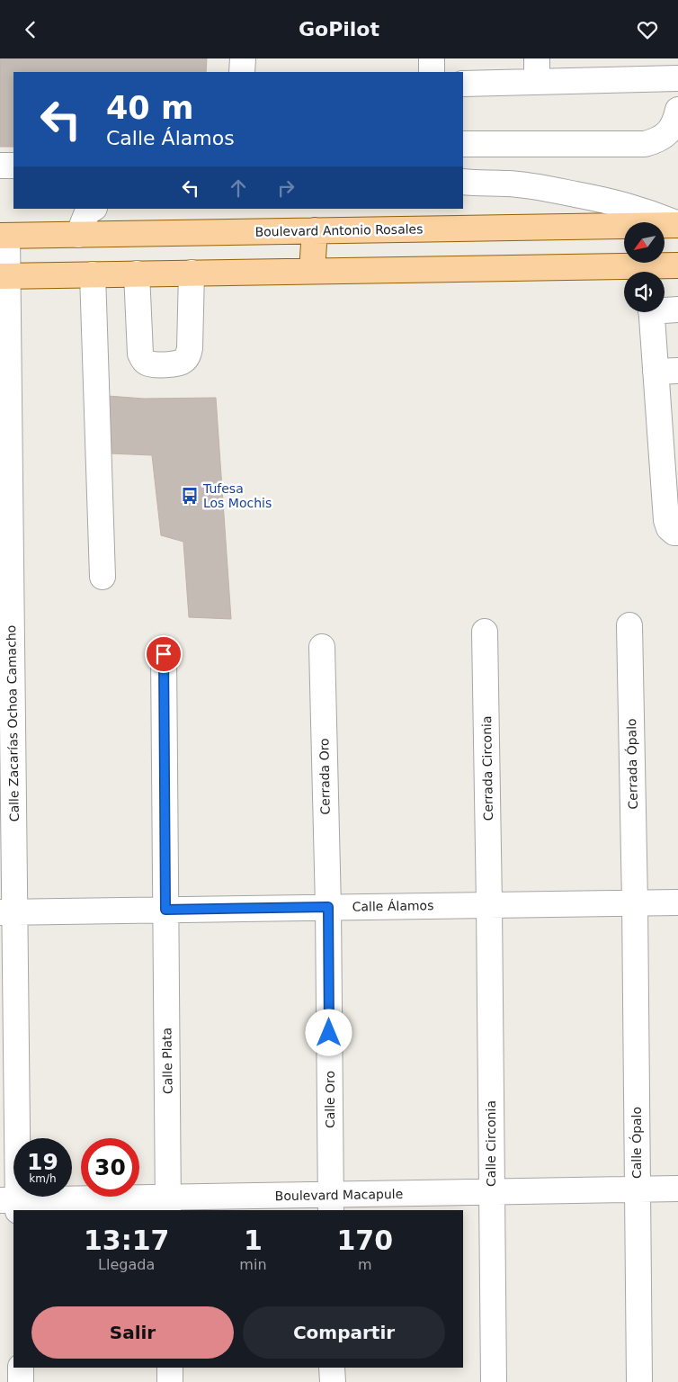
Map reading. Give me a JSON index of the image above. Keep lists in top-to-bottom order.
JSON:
{
  "streets": {
    "main road": ["Boulevard Antonio Rosales"],
    "street": [
      "Calle Zacarías Ochoa Camacho",
      "Cerrada Ópalo",
      "Cerrada Circonia",
      "Cerrada Oro",
      "Calle Álamos",
      "Calle Plata",
      "Calle Oro",
      "Calle Ópalo",
      "Calle Circonia",
      "Boulevard Macapule"
    ]
  },
  "crossings": [
    ["Boulevard Antonio Rosales", "Calle Zacarías Ochoa Camacho"],
    ["Calle Zacarías Ochoa Camacho", "Calle Álamos"],
    ["Calle Zacarías Ochoa Camacho", "Boulevard Macapule"],
    ["Cerrada Ópalo", "Calle Álamos"],
    ["Cerrada Ópalo", "Calle Ópalo"],
    ["Cerrada Circonia", "Calle Álamos"],
    ["Cerrada Circonia", "Calle Circonia"],
    ["Cerrada Oro", "Calle Álamos"],
    ["Cerrada Oro", "Calle Oro"],
    ["Calle Álamos", "Calle Plata"],
    ["Calle Álamos", "Calle Oro"],
    ["Calle Álamos", "Calle Ópalo"],
    ["Calle Álamos", "Calle Circonia"],
    ["Calle Plata", "Boulevard Macapule"],
    ["Calle Oro", "Boulevard Macapule"],
    ["Calle Ópalo", "Boulevard Macapule"],
    ["Calle Circonia", "Boulevard Macapule"]
  ],
  "places": {
    "bus stop": ["Tufesa Los Mochis"]
  },
  "north": "bottom left",
  "page": {
    "header": "GoPilot",
    "turn": ["40 m", "Calle Álamos"],
    "speed": "19 km/h",
    "limit": "30",
    "eta": [
      "13:17",
      "Llegada",
      "1",
      "min",
      "170",
      "m"
    ],
    "buttons": ["Salir", "Compartir"]
  }
}
